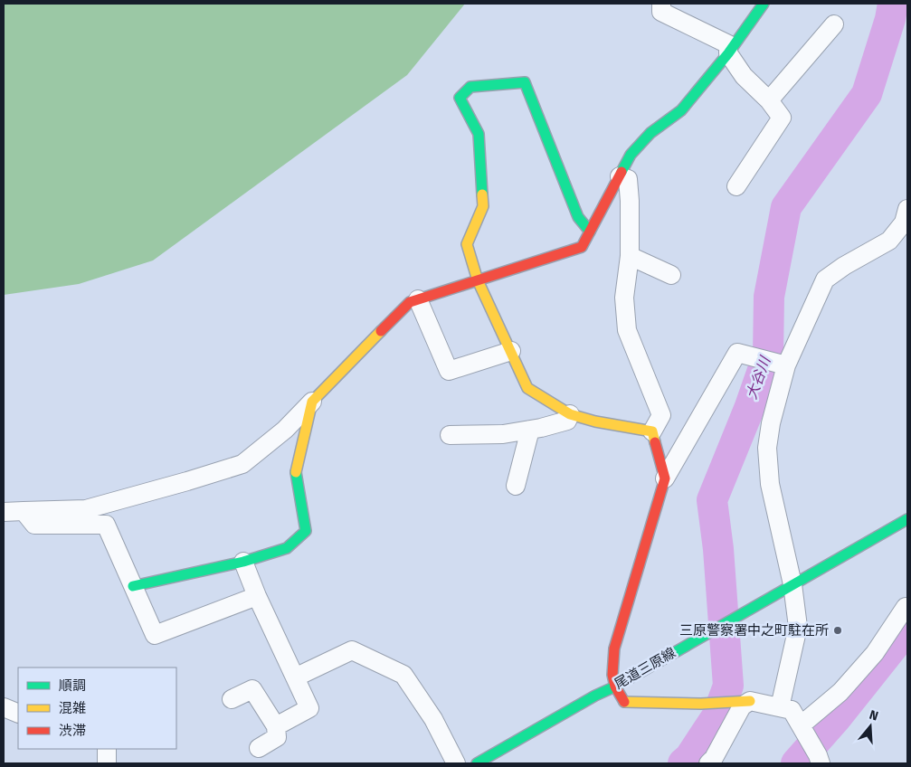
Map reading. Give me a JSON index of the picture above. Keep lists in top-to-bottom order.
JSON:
{
  "streets": {
    "street": ["尾道三原線"]
  },
  "water": ["大谷川"],
  "places": ["三原警察署中之町駐在所"],
  "legend": ["順調", "混雑", "渋滞"],
  "north": "top"
}
